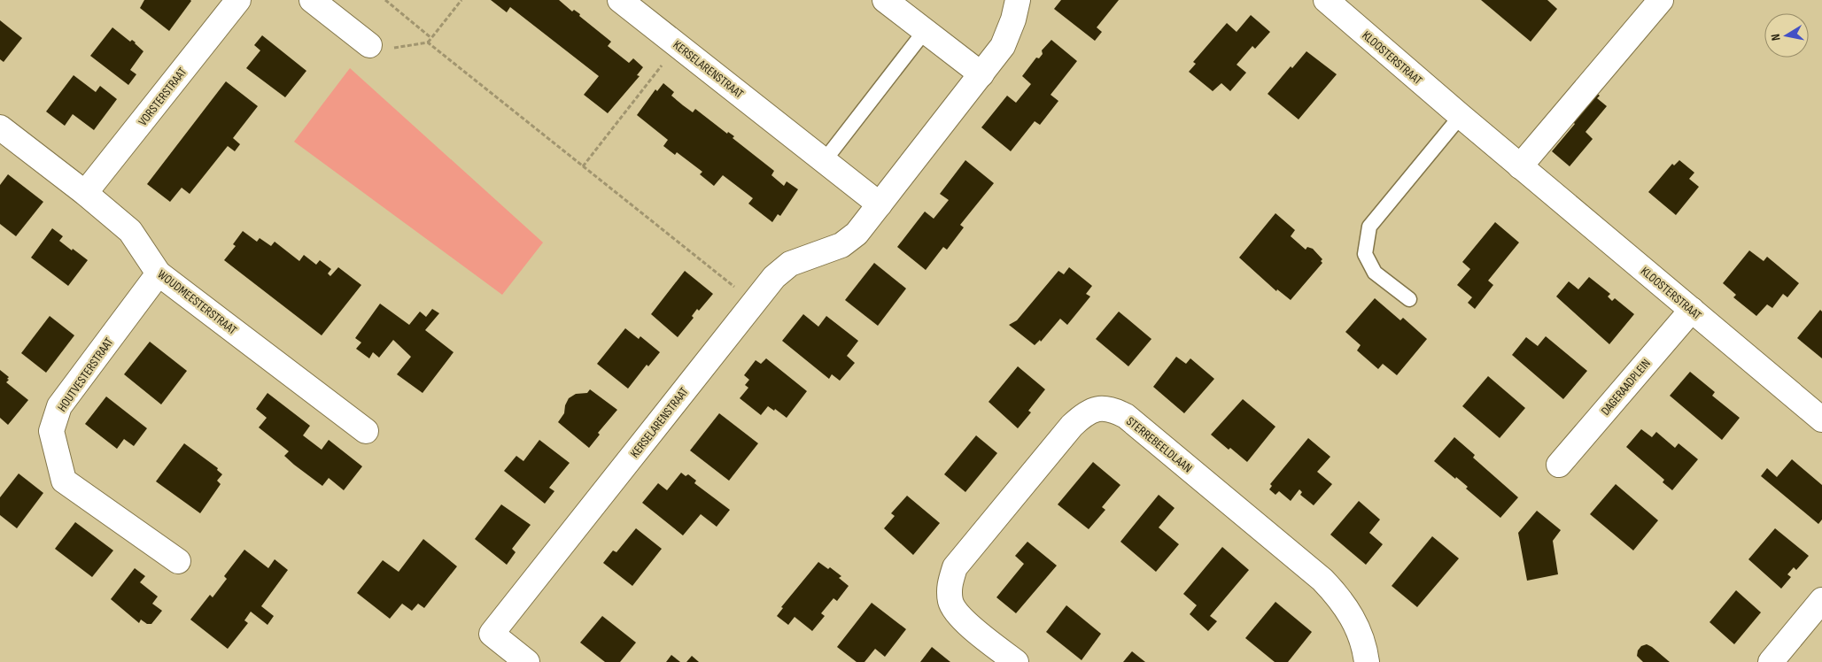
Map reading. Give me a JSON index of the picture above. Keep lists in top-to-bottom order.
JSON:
{
  "streets": {
    "street": [
      "KLOOSTERSTRAAT",
      "KERSELARENSTRAAT",
      "VORSTERSTRAAT",
      "WOUDMEESTERSTRAAT",
      "HOUTVESTERSTRAAT",
      "DAGERAADPLEIN",
      "STERREBEELDLAAN"
    ]
  },
  "crossings": [
    ["KLOOSTERSTRAAT", "DAGERAADPLEIN"],
    ["VORSTERSTRAAT", "WOUDMEESTERSTRAAT"],
    ["WOUDMEESTERSTRAAT", "HOUTVESTERSTRAAT"]
  ],
  "north": "left"
}
